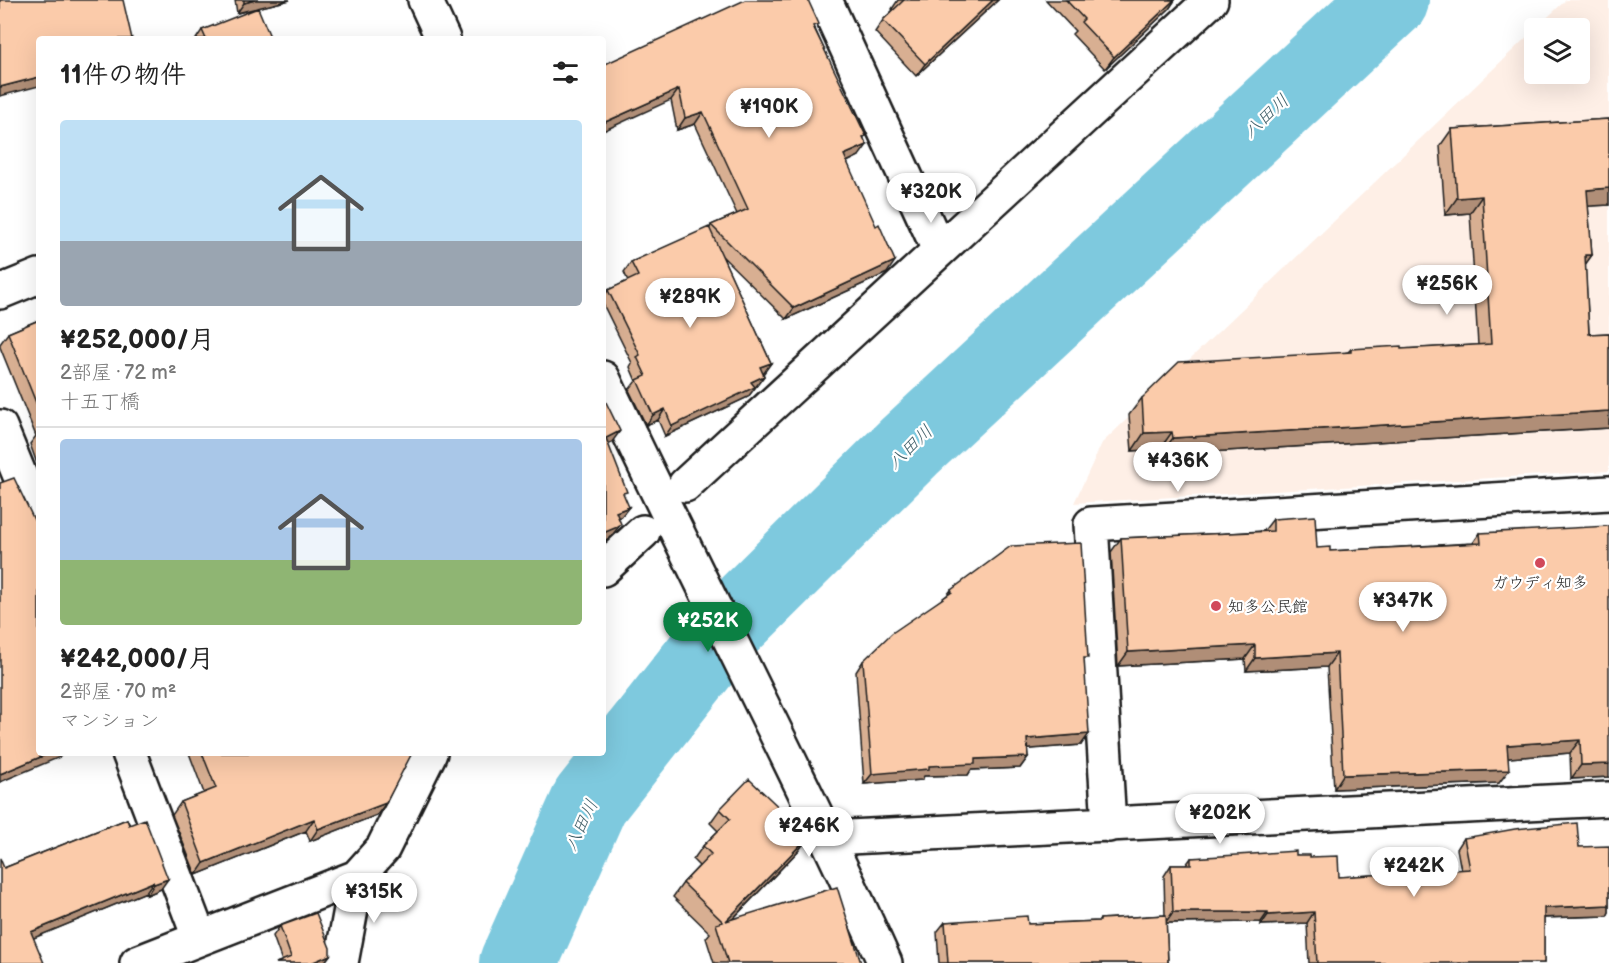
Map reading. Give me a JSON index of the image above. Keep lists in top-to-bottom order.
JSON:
{
  "water": ["八田川"],
  "places": ["ガウディ知多", "知多公民館"],
  "page": {
    "heading": "11件の物件",
    "price": [
      "¥190K",
      "¥320K",
      "¥256K",
      "¥289K",
      "¥436K",
      "¥347K",
      "¥252K",
      "¥202K",
      "¥246K",
      "¥242K",
      "¥315K"
    ],
    "list": [
      {
        "name": "¥252,000/月",
        "note": "2部屋 · 72 m² · 十五丁橋"
      },
      {
        "name": "¥242,000/月",
        "note": "2部屋 · 70 m² · マンション"
      }
    ]
  }
}
